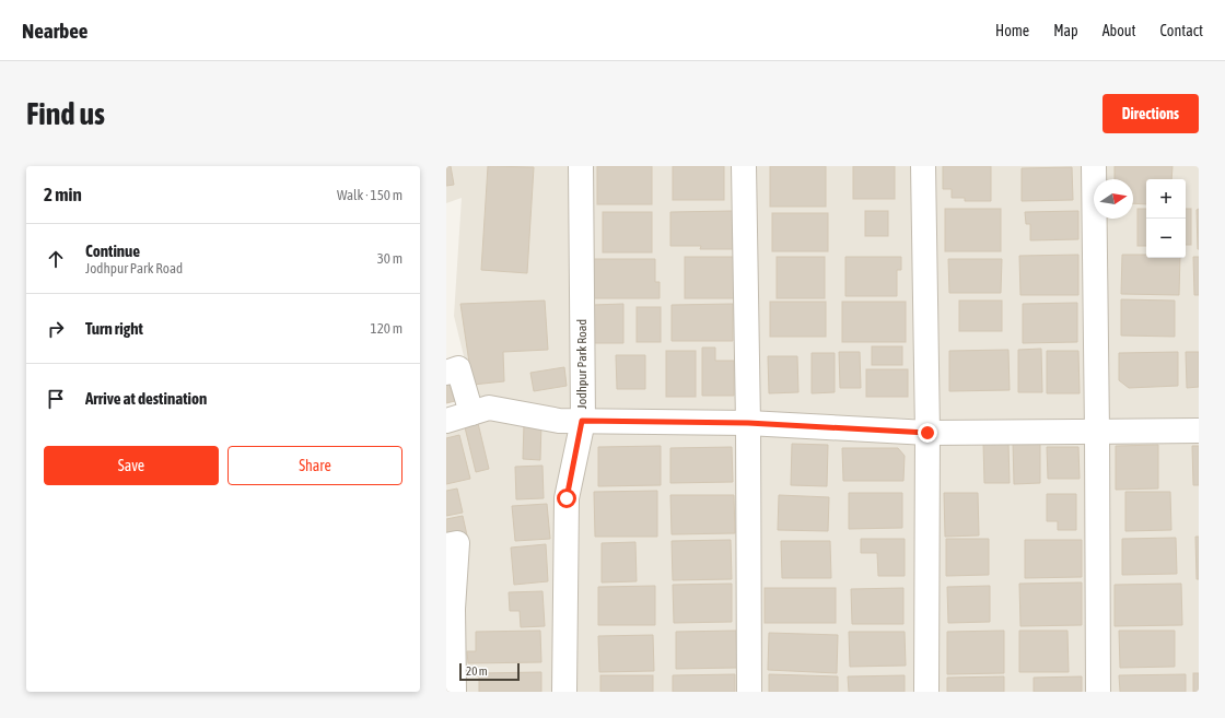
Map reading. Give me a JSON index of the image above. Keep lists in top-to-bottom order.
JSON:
{
  "streets": {
    "street": ["Jodhpur Park Road"]
  },
  "scale_bar": "20 m",
  "north": "right",
  "page": {
    "header": "Nearbee",
    "nav": [
      "Home",
      "Map",
      "About",
      "Contact"
    ],
    "buttons": [
      "Directions",
      ["Save", "Share"]
    ],
    "title": "Find us",
    "heading": ["2 min", "Walk · 150 m"],
    "map_buttons": ["+", "−"],
    "list": [
      ["Continue", "Jodhpur Park Road", "30 m"],
      ["Turn right", "120 m"],
      "Arrive at destination"
    ],
    "scale": "20 m"
  }
}
